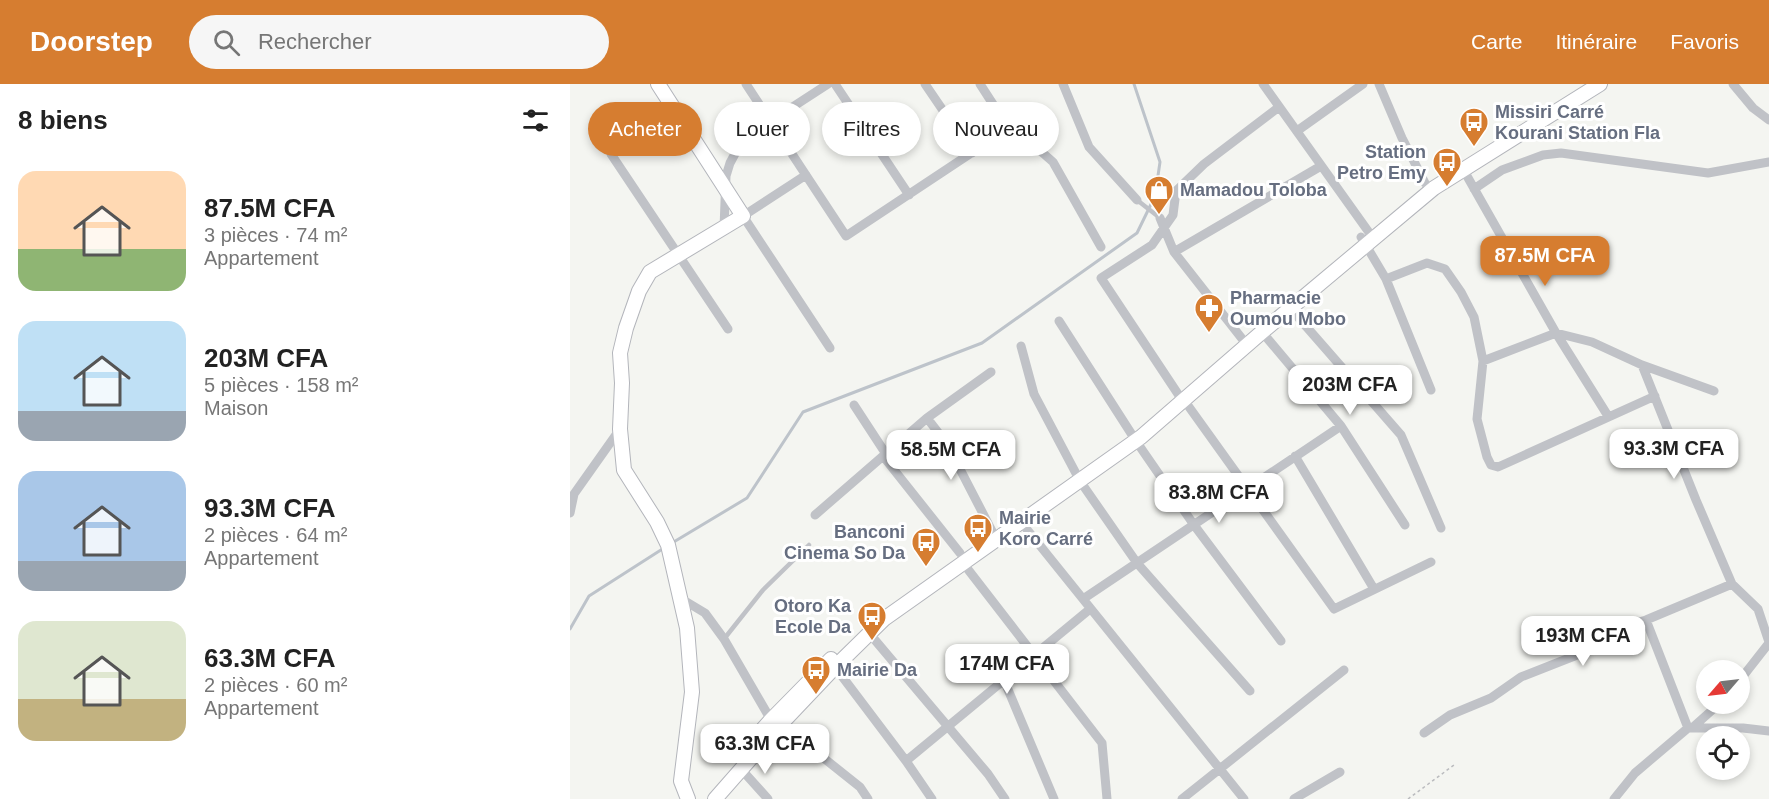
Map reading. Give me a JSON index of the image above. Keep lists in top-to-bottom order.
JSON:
{
  "places": {
    "bus stop": [
      "Missiri Carré Kourani Station Fla",
      "Station Petro Emy",
      "Mairie Koro Carré",
      "Banconi Cinema So Da",
      "Otoro Ka Ecole Da",
      "Mairie Da"
    ],
    "shop": ["Mamadou Toloba"],
    "pharmacy": ["Pharmacie Oumou Mobo"]
  },
  "north": "bottom left",
  "page": {
    "header": "Doorstep",
    "search": "Rechercher",
    "nav": ["Carte", "Itinéraire", "Favoris"],
    "heading": "8 biens",
    "chip": [
      "Acheter",
      "Louer",
      "Filtres",
      "Nouveau"
    ],
    "list": [
      {
        "name": "87.5M CFA",
        "note": "3 pièces · 74 m² · Appartement"
      },
      {
        "name": "203M CFA",
        "note": "5 pièces · 158 m² · Maison"
      },
      {
        "name": "93.3M CFA",
        "note": "2 pièces · 64 m² · Appartement"
      },
      {
        "name": "63.3M CFA",
        "note": "2 pièces · 60 m² · Appartement"
      }
    ],
    "price": [
      "87.5M CFA",
      "203M CFA",
      "93.3M CFA",
      "58.5M CFA",
      "83.8M CFA",
      "193M CFA",
      "174M CFA",
      "63.3M CFA"
    ]
  }
}
